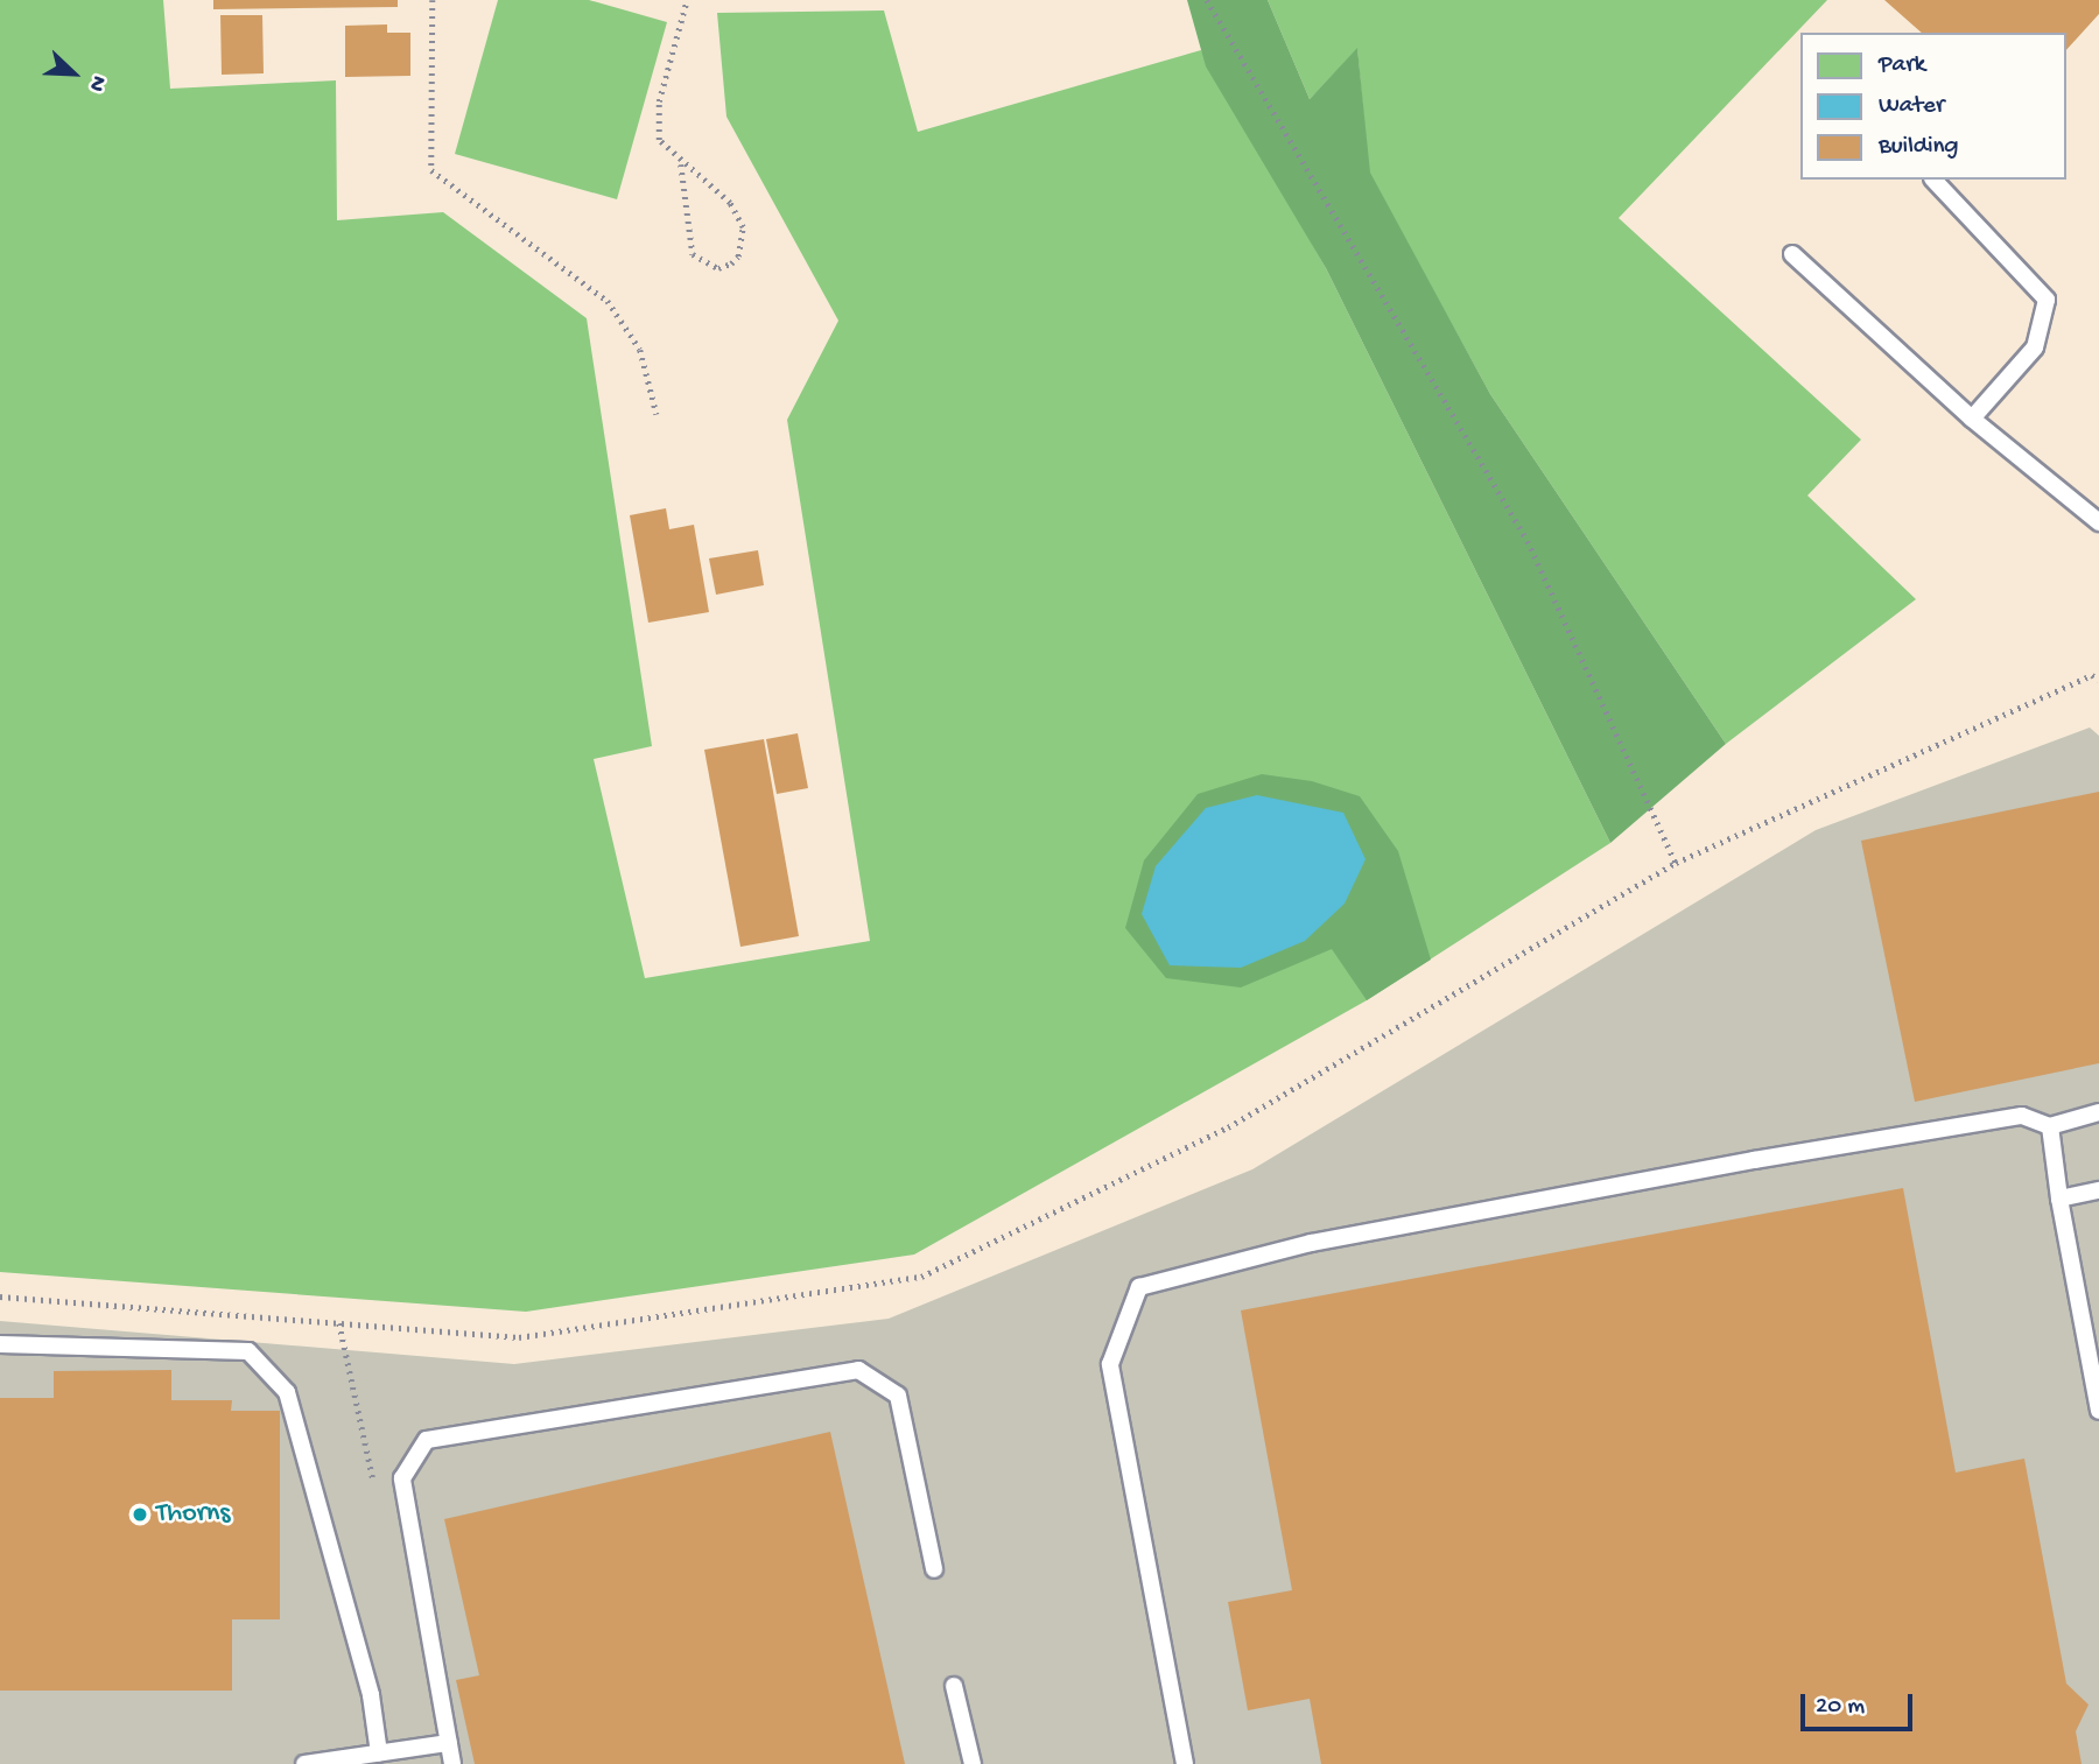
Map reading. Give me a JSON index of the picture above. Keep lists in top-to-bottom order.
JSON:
{
  "places": ["Thorns"],
  "legend": ["Park", "Water", "Building"],
  "scale_bar": "20 m",
  "north": "bottom right"
}
